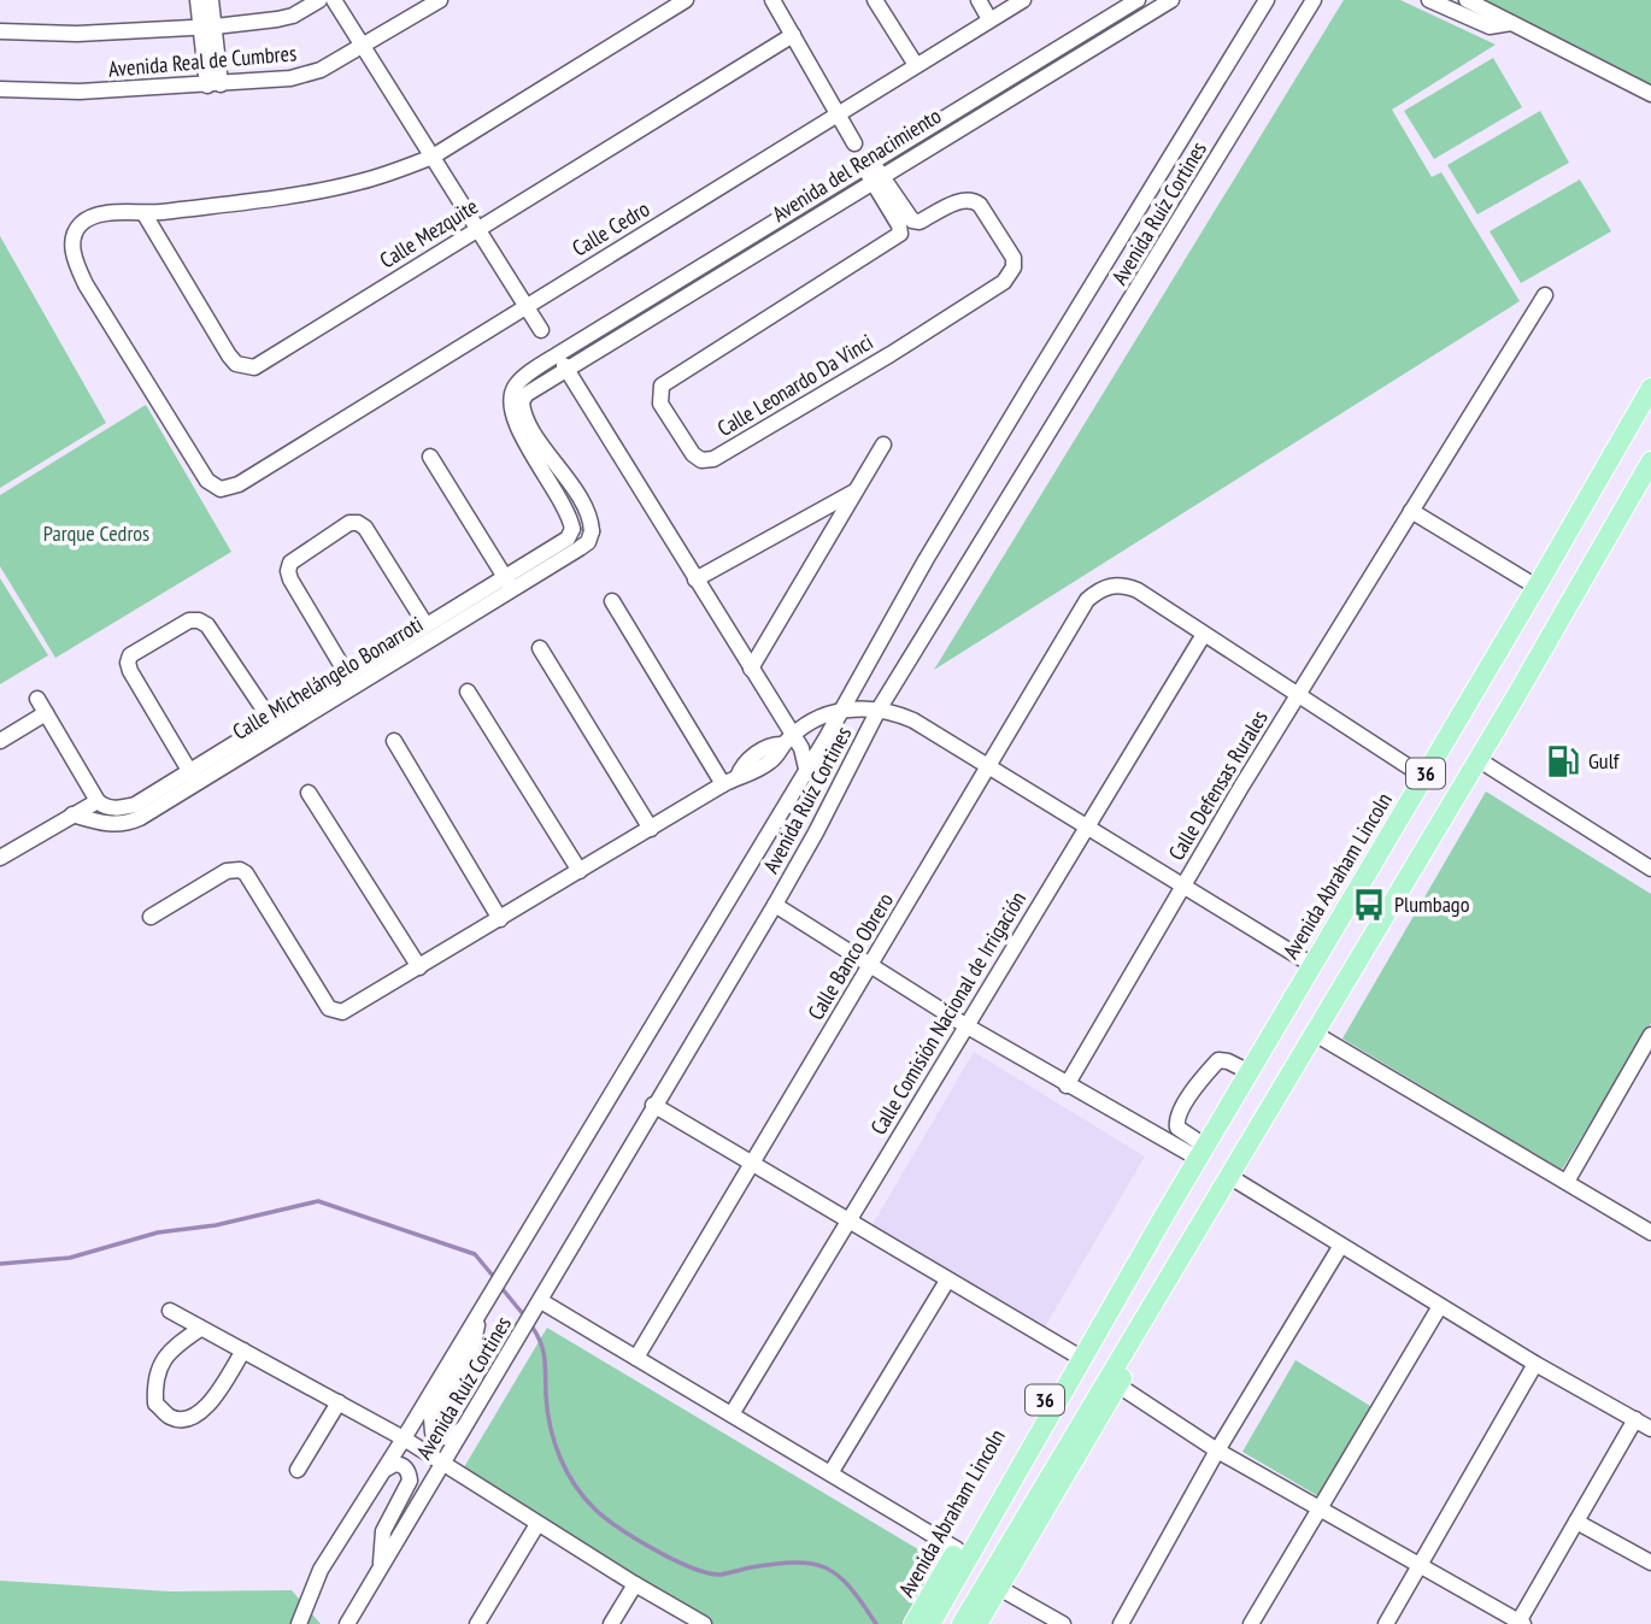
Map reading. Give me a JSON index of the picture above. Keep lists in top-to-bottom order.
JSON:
{
  "streets": {
    "main road": ["36", "Avenida Abraham Lincoln"],
    "street": [
      "Avenida Real de Cumbres",
      "Avenida del Renacimiento",
      "Avenida Ruíz Cortines",
      "Calle Cedro",
      "Calle Mezquite",
      "Calle Leonardo Da Vinci",
      "Calle Michelángelo Bonarroti",
      "Calle Defensas Rurales",
      "Calle Banco Obrero",
      "Calle Comisión Nacional de Irrigación"
    ]
  },
  "crossings": [
    ["Avenida del Renacimiento", "Calle Leonardo Da Vinci"],
    ["Calle Cedro", "Calle Mezquite"],
    ["Calle Banco Obrero", "Calle Comisión Nacional de Irrigación"]
  ],
  "parks": ["Parque Cedros"],
  "places": {
    "fuel station": ["Gulf"],
    "bus stop": ["Plumbago"]
  }
}
